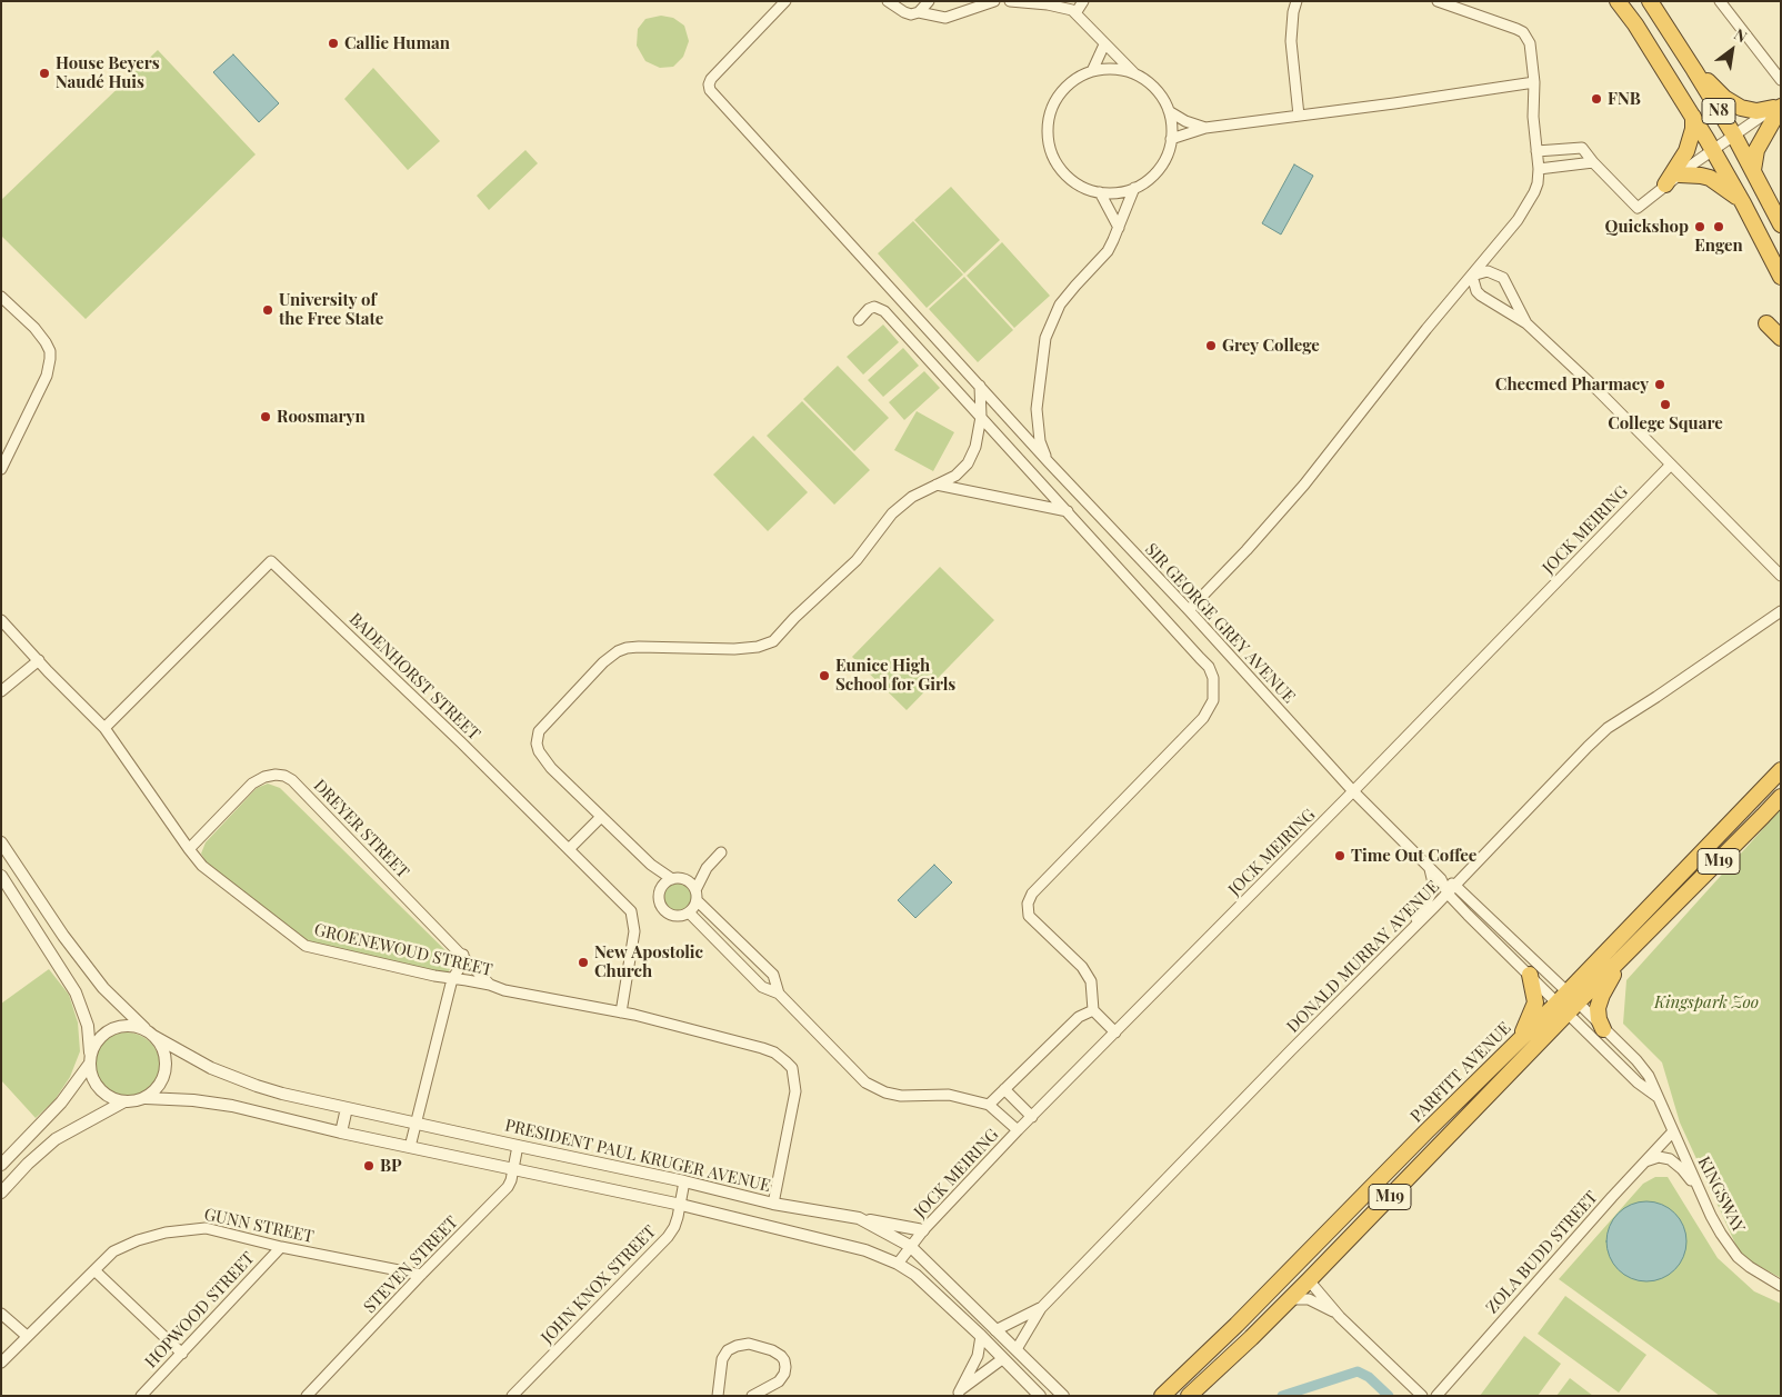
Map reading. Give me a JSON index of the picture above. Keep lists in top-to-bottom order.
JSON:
{
  "streets": {
    "highway": ["N8", "M19", "PARFITT AVENUE"],
    "street": [
      "JOCK MEIRING",
      "SIR GEORGE GREY AVENUE",
      "BADENHORST STREET",
      "DREYER STREET",
      "GROENEWOUD STREET",
      "DONALD MURRAY AVENUE",
      "PRESIDENT PAUL KRUGER AVENUE",
      "KINGSWAY",
      "GUNN STREET",
      "ZOLA BUDD STREET",
      "STEVEN STREET",
      "JOHN KNOX STREET",
      "HOPWOOD STREET"
    ]
  },
  "crossings": [
    ["JOCK MEIRING", "SIR GEORGE GREY AVENUE"],
    ["JOCK MEIRING", "PRESIDENT PAUL KRUGER AVENUE"],
    ["SIR GEORGE GREY AVENUE", "DONALD MURRAY AVENUE"],
    ["SIR GEORGE GREY AVENUE", "PARFITT AVENUE"],
    ["SIR GEORGE GREY AVENUE", "KINGSWAY"],
    ["BADENHORST STREET", "GROENEWOUD STREET"],
    ["DREYER STREET", "GROENEWOUD STREET"],
    ["GROENEWOUD STREET", "PRESIDENT PAUL KRUGER AVENUE"],
    ["DONALD MURRAY AVENUE", "PRESIDENT PAUL KRUGER AVENUE"],
    ["PARFITT AVENUE", "KINGSWAY"],
    ["PRESIDENT PAUL KRUGER AVENUE", "STEVEN STREET"],
    ["PRESIDENT PAUL KRUGER AVENUE", "JOHN KNOX STREET"],
    ["KINGSWAY", "ZOLA BUDD STREET"],
    ["GUNN STREET", "STEVEN STREET"],
    ["GUNN STREET", "HOPWOOD STREET"]
  ],
  "parks": ["Kingspark Zoo"],
  "places": [
    "Callie Human",
    "House Beyers Naudé Huis",
    "FNB",
    "Quickshop",
    "Engen",
    "University of the Free State",
    "Grey College",
    "Checmed Pharmacy",
    "College Square",
    "Roosmaryn",
    "Eunice High School for Girls",
    "Time Out Coffee",
    "New Apostolic Church",
    "BP"
  ],
  "north": "top right"
}
